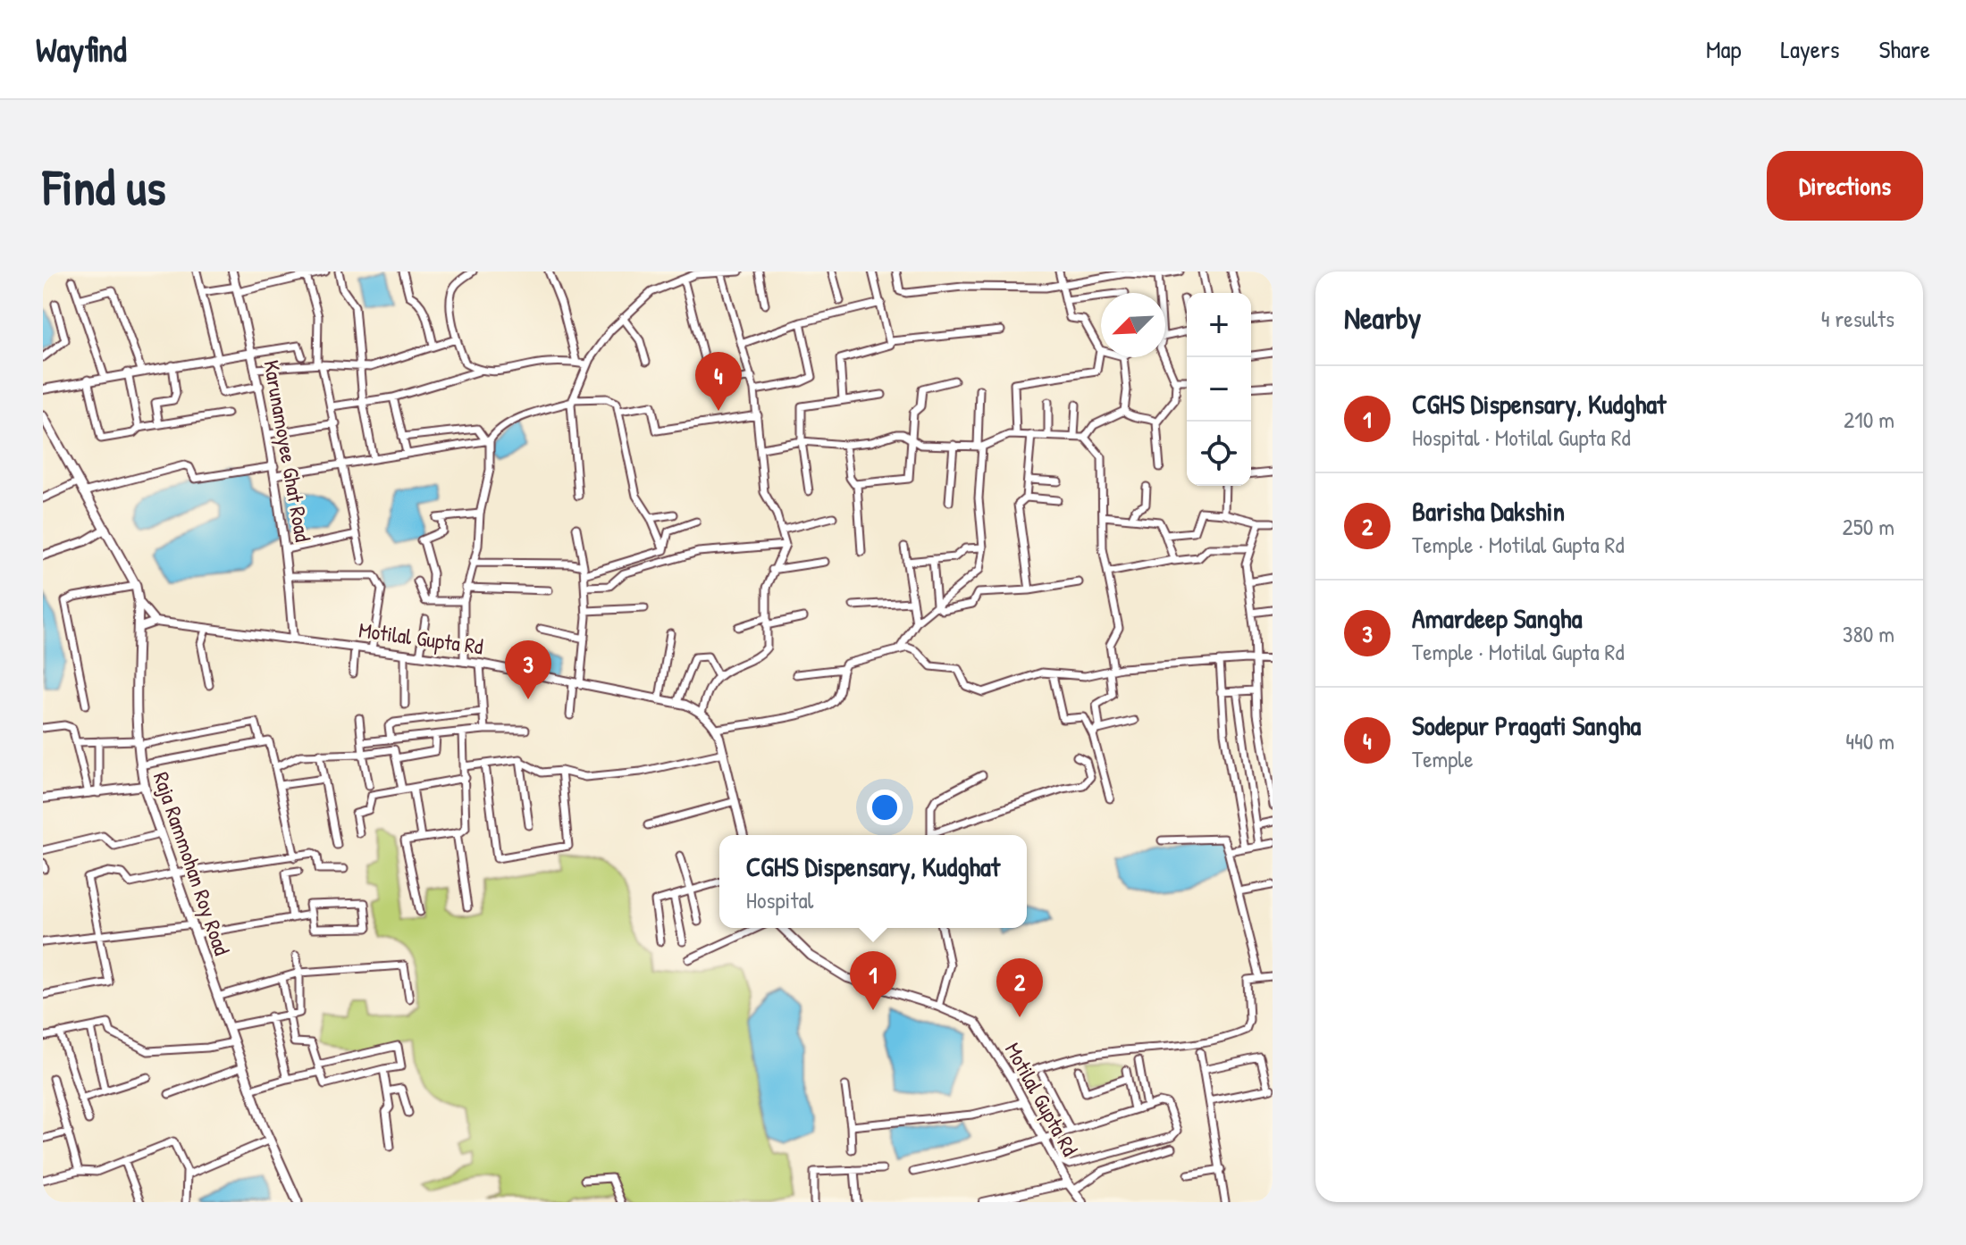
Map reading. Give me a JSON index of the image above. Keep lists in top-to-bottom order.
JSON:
{
  "streets": {
    "main road": ["Raja Rammohan Roy Road"],
    "street": ["Karunamoyee Ghat Road", "Motilal Gupta Rd"]
  },
  "crossings": [
    ["Karunamoyee Ghat Road", "Motilal Gupta Rd"]
  ],
  "north": "bottom left",
  "page": {
    "header": "Wayfind",
    "nav": ["Map", "Layers", "Share"],
    "buttons": "Directions",
    "title": "Find us",
    "heading": ["Nearby", "4 results"],
    "map_buttons": ["+", "−"],
    "pins": [
      "4",
      "3",
      "1",
      "2"
    ],
    "list": [
      {
        "mark": "1",
        "name": "CGHS Dispensary, Kudghat",
        "note": "Hospital · Motilal Gupta Rd",
        "value": "210 m"
      },
      {
        "mark": "2",
        "name": "Barisha Dakshin",
        "note": "Temple · Motilal Gupta Rd",
        "value": "250 m"
      },
      {
        "mark": "3",
        "name": "Amardeep Sangha",
        "note": "Temple · Motilal Gupta Rd",
        "value": "380 m"
      },
      {
        "mark": "4",
        "name": "Sodepur Pragati Sangha",
        "note": "Temple",
        "value": "440 m"
      }
    ],
    "popup": ["CGHS Dispensary, Kudghat", "Hospital"]
  }
}
